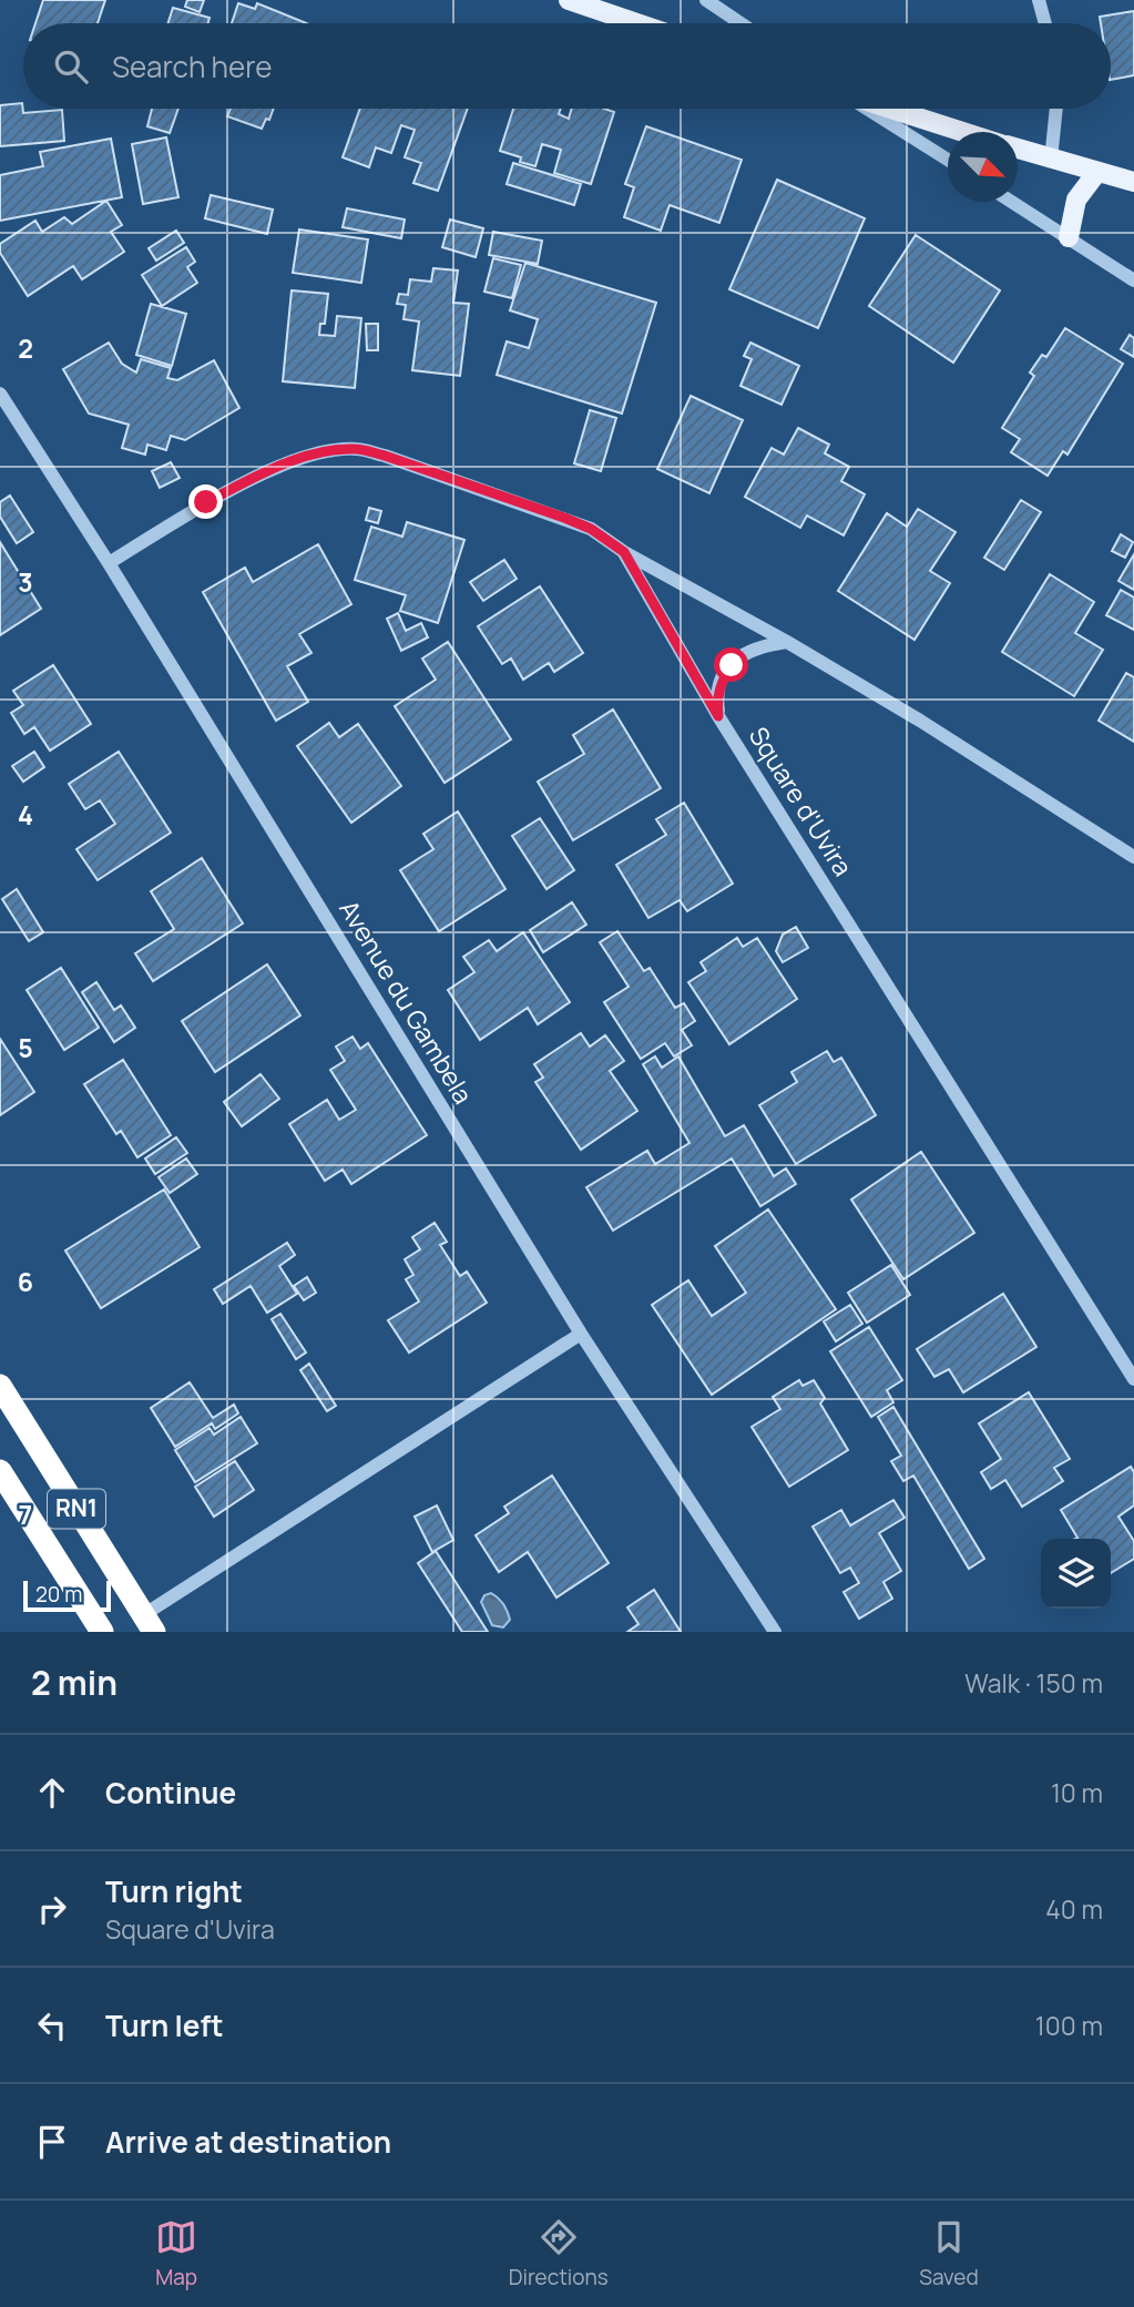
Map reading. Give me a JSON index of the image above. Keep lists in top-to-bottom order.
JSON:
{
  "streets": {
    "highway": ["RN1"],
    "street": ["Square d'Uvira", "Avenue du Gambela"]
  },
  "scale_bar": "20 m",
  "north": "bottom right",
  "page": {
    "search": "Search here",
    "scale": "20 m",
    "heading": ["2 min", "Walk · 150 m"],
    "list": [
      ["Continue", "10 m"],
      ["Turn right", "Square d'Uvira", "40 m"],
      ["Turn left", "100 m"],
      "Arrive at destination"
    ],
    "nav": ["Map", "Directions", "Saved"]
  },
  "grid": {
    "rows": [
      "2",
      "3",
      "4",
      "5",
      "6",
      "7"
    ]
  }
}
